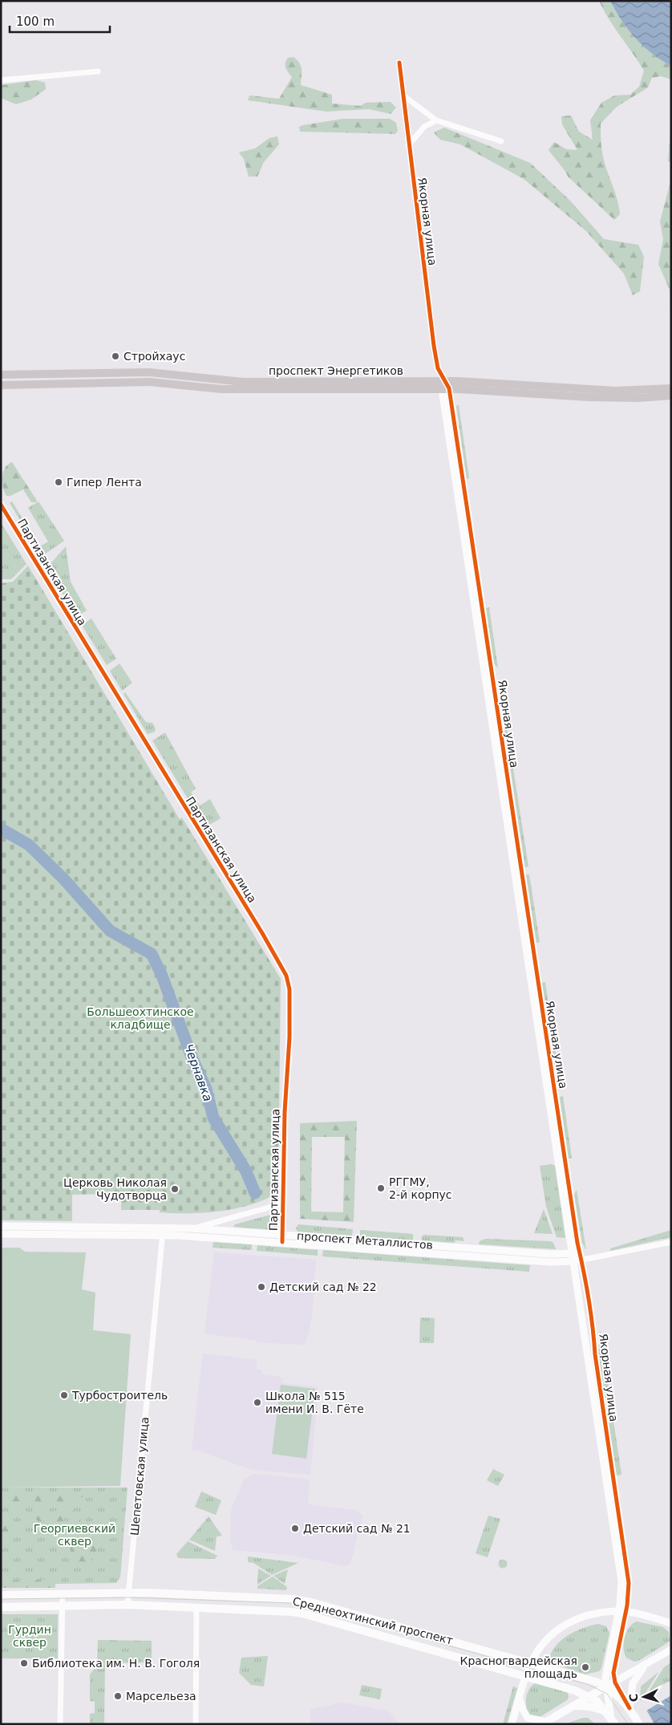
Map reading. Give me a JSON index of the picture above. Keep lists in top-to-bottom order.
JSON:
{
  "streets": {
    "main road": ["проспект Энергетиков", "Среднеохтинский проспект"],
    "street": [
      "Якорная улица",
      "Партизанская улица",
      "проспект Металлистов",
      "Шепетовская улица"
    ]
  },
  "crossings": [
    ["Якорная улица", "проспект Энергетиков"],
    ["Якорная улица", "проспект Металлистов"],
    ["Якорная улица", "Среднеохтинский проспект"],
    ["Партизанская улица", "проспект Металлистов"],
    ["проспект Металлистов", "Шепетовская улица"],
    ["Шепетовская улица", "Среднеохтинский проспект"]
  ],
  "water": ["Чернавка"],
  "parks": ["Большеохтинское кладбище", "Георгиевский сквер", "Гурдин сквер"],
  "places": [
    "Стройхаус",
    "Гипер Лента",
    "РГГМУ, 2-й корпус",
    "Церковь Николая Чудотворца",
    "Детский сад № 22",
    "Турбостроитель",
    "Школа № 515 имени И. В. Гёте",
    "Детский сад № 21",
    "Библиотека им. Н. В. Гоголя",
    "Красногвардейская площадь",
    "Марсельеза"
  ],
  "scale_bar": "100 m",
  "north": "left"
}
